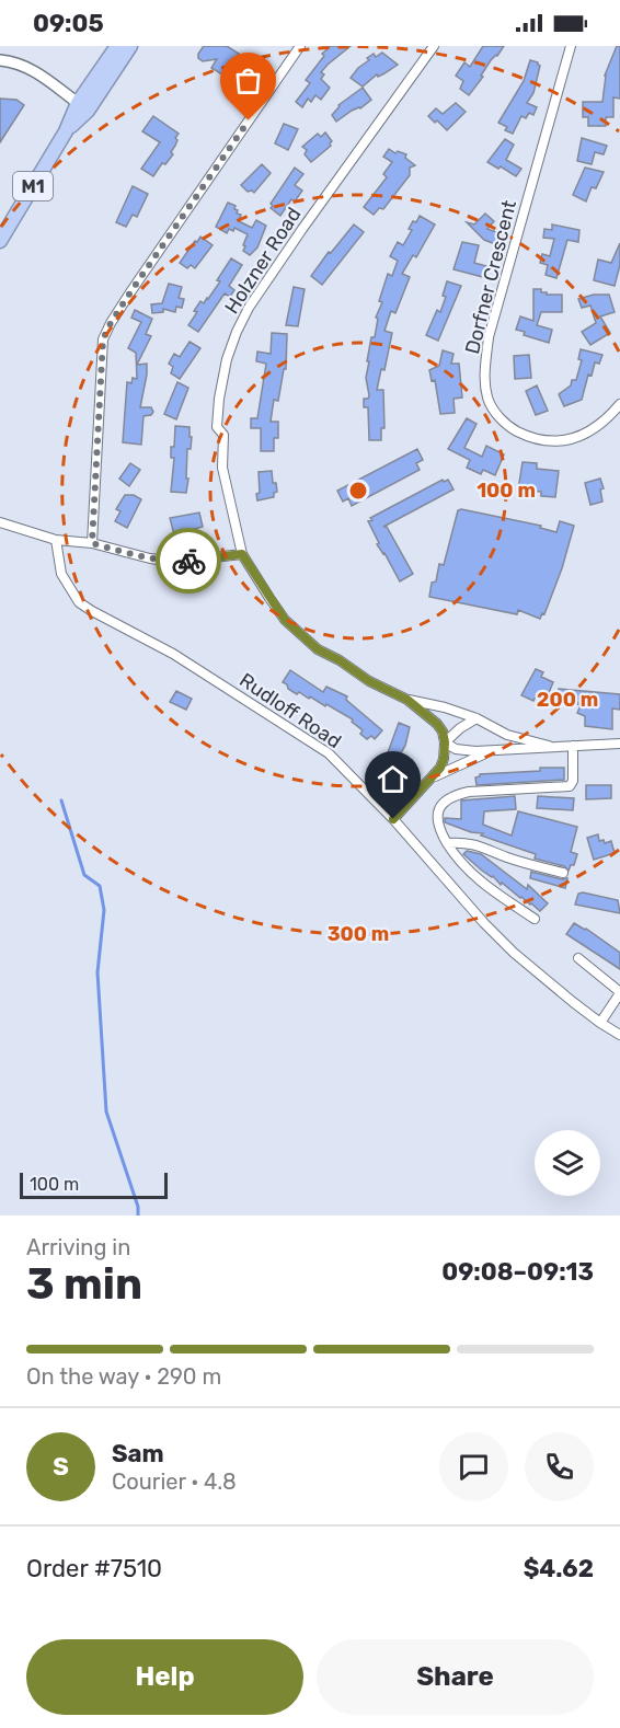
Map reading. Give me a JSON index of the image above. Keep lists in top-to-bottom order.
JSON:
{
  "streets": {
    "highway": ["M1"],
    "street": ["Holzner Road", "Dorfner Crescent", "Rudloff Road"]
  },
  "scale_bar": "100 m",
  "page": {
    "status": "09:05",
    "scale": "100 m",
    "heading": ["3 min", "Arriving in", "09:08–09:13"],
    "panel": [
      "Sam",
      "Courier · 4.8",
      "Order #7510",
      "$4.62"
    ],
    "bar": "On the way · 290 m",
    "round": "S",
    "buttons": ["Help", "Share"]
  },
  "rings": ["100 m", "200 m", "300 m"]
}
